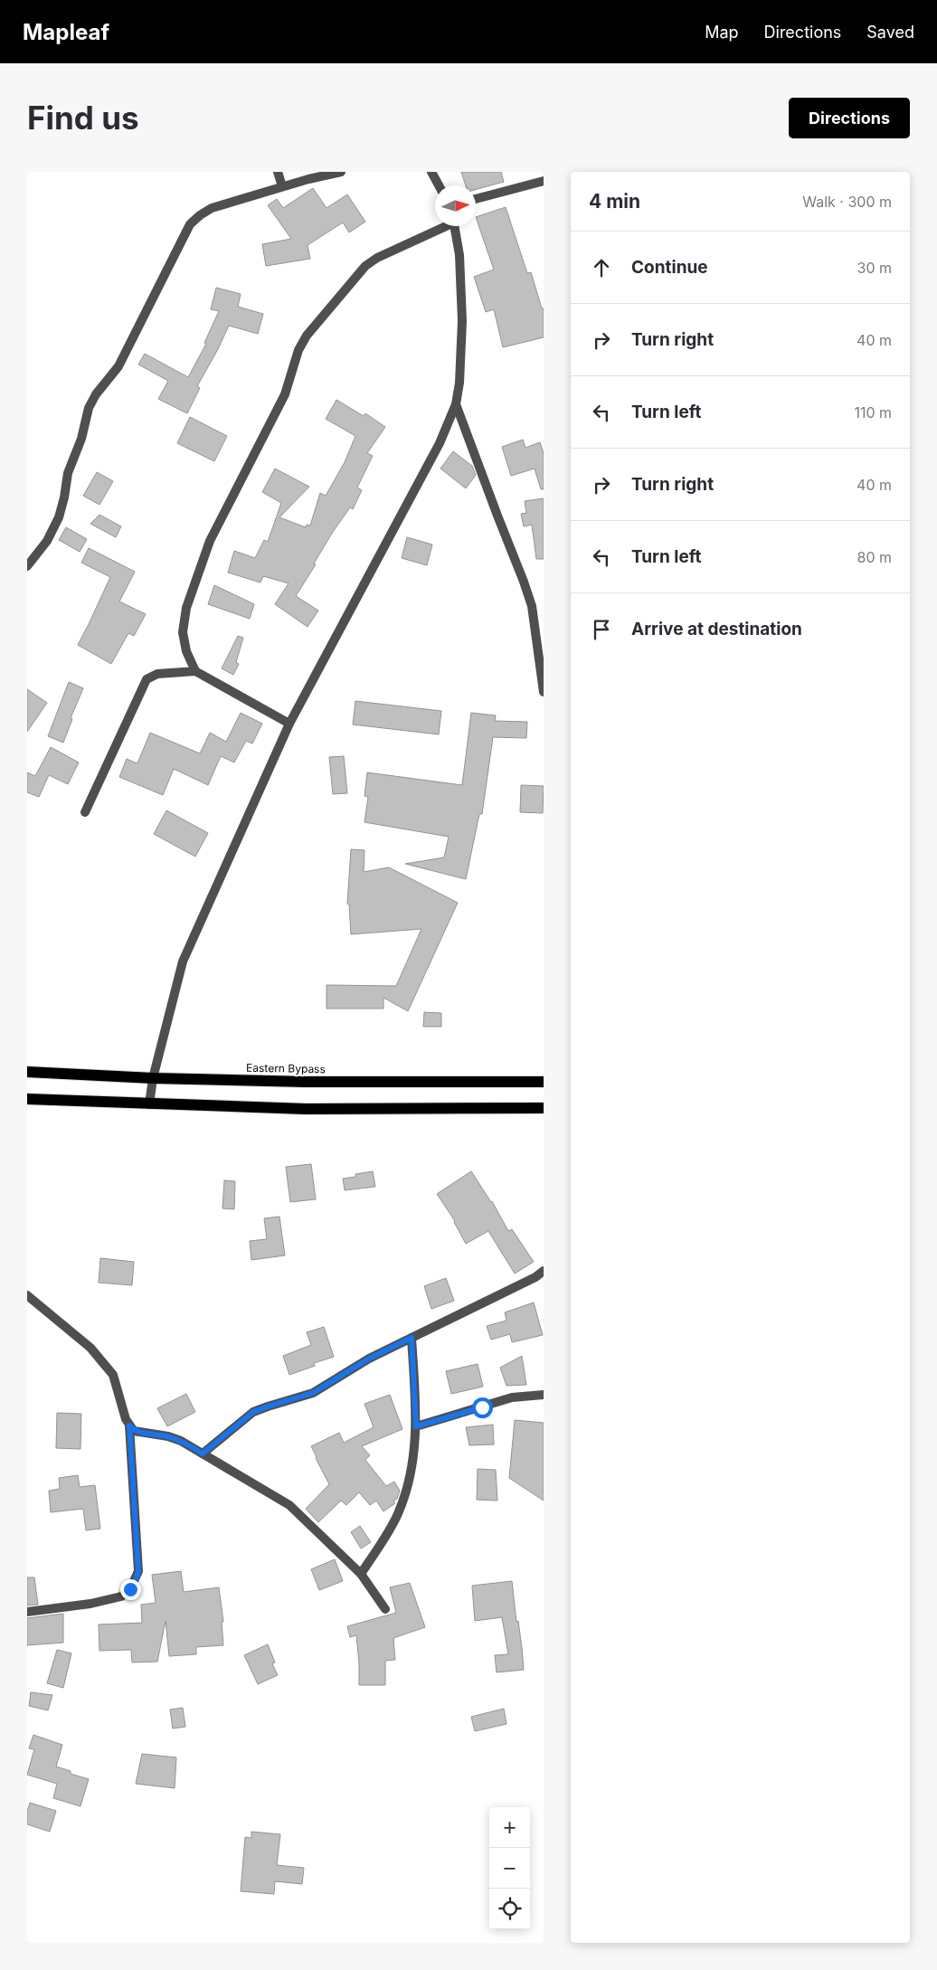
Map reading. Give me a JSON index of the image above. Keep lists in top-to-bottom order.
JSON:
{
  "streets": {
    "main road": ["Eastern Bypass"]
  },
  "north": "right",
  "page": {
    "header": "Mapleaf",
    "nav": ["Map", "Directions", "Saved"],
    "buttons": "Directions",
    "title": "Find us",
    "heading": ["4 min", "Walk · 300 m"],
    "list": [
      ["Continue", "30 m"],
      ["Turn right", "40 m"],
      ["Turn left", "110 m"],
      ["Turn right", "40 m"],
      ["Turn left", "80 m"],
      "Arrive at destination"
    ],
    "map_buttons": ["+", "−"]
  }
}
